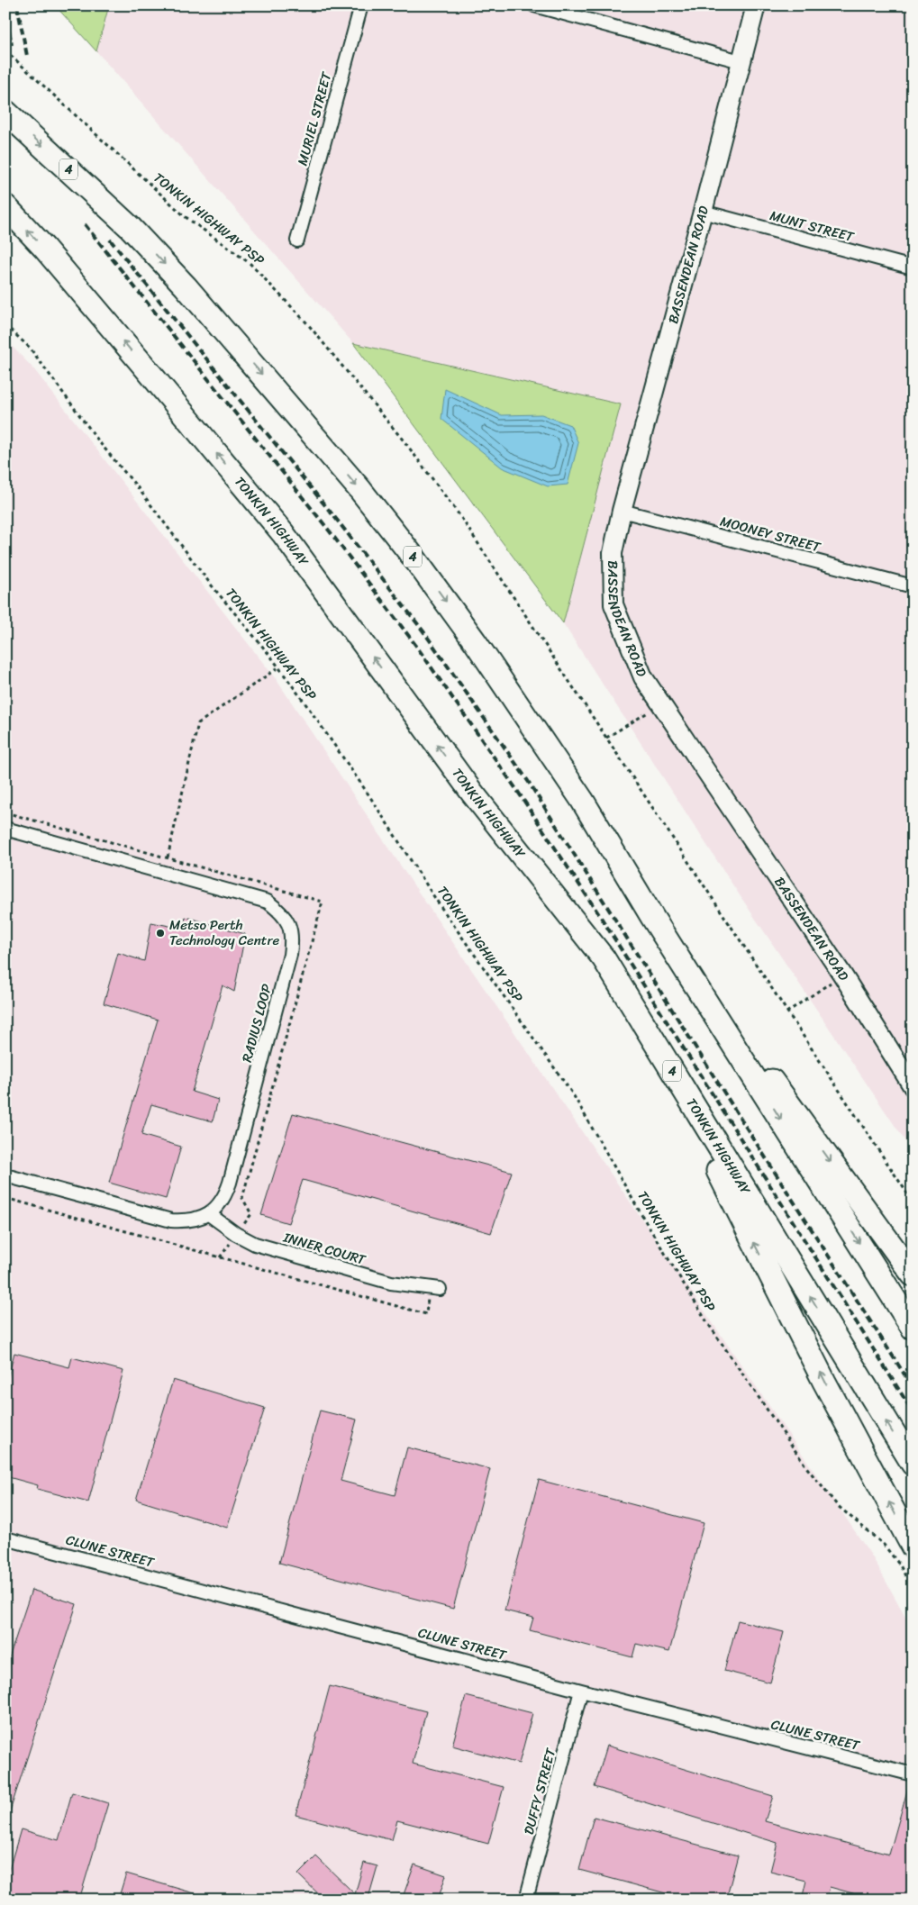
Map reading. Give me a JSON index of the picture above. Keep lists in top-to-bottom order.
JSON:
{
  "streets": {
    "highway": ["4", "TONKIN HIGHWAY"],
    "street": [
      "MURIEL STREET",
      "MUNT STREET",
      "BASSENDEAN ROAD",
      "MOONEY STREET",
      "RADIUS LOOP",
      "INNER COURT",
      "CLUNE STREET",
      "DUFFY STREET"
    ],
    "path": ["TONKIN HIGHWAY PSP"]
  },
  "crossings": [
    ["MUNT STREET", "BASSENDEAN ROAD"],
    ["BASSENDEAN ROAD", "MOONEY STREET"],
    ["RADIUS LOOP", "INNER COURT"],
    ["CLUNE STREET", "DUFFY STREET"]
  ],
  "places": ["Metso Perth Technology Centre"]
}
